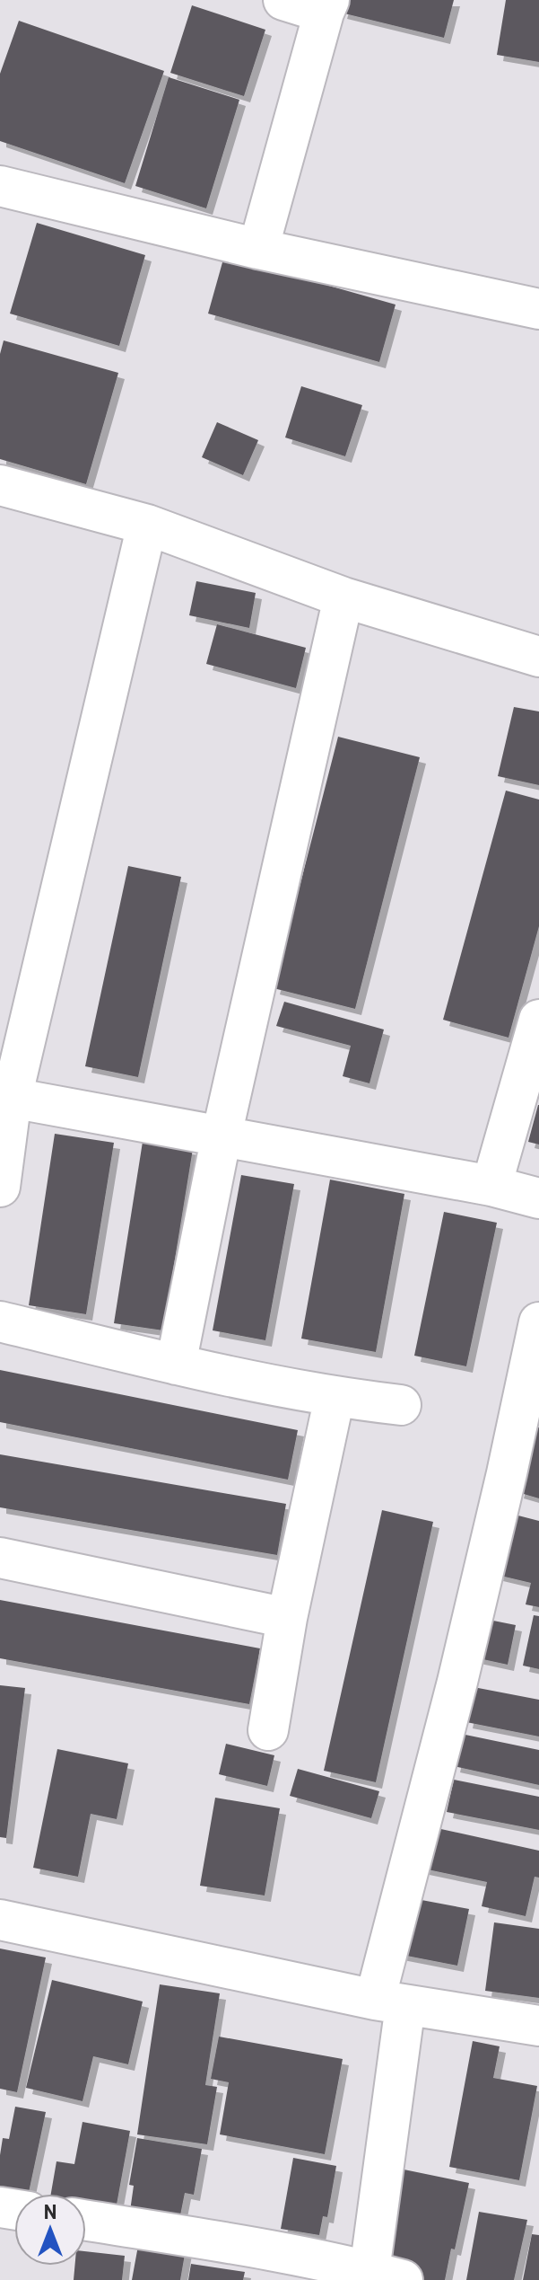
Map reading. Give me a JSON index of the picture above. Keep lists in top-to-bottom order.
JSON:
{
  "north": "top"
}
